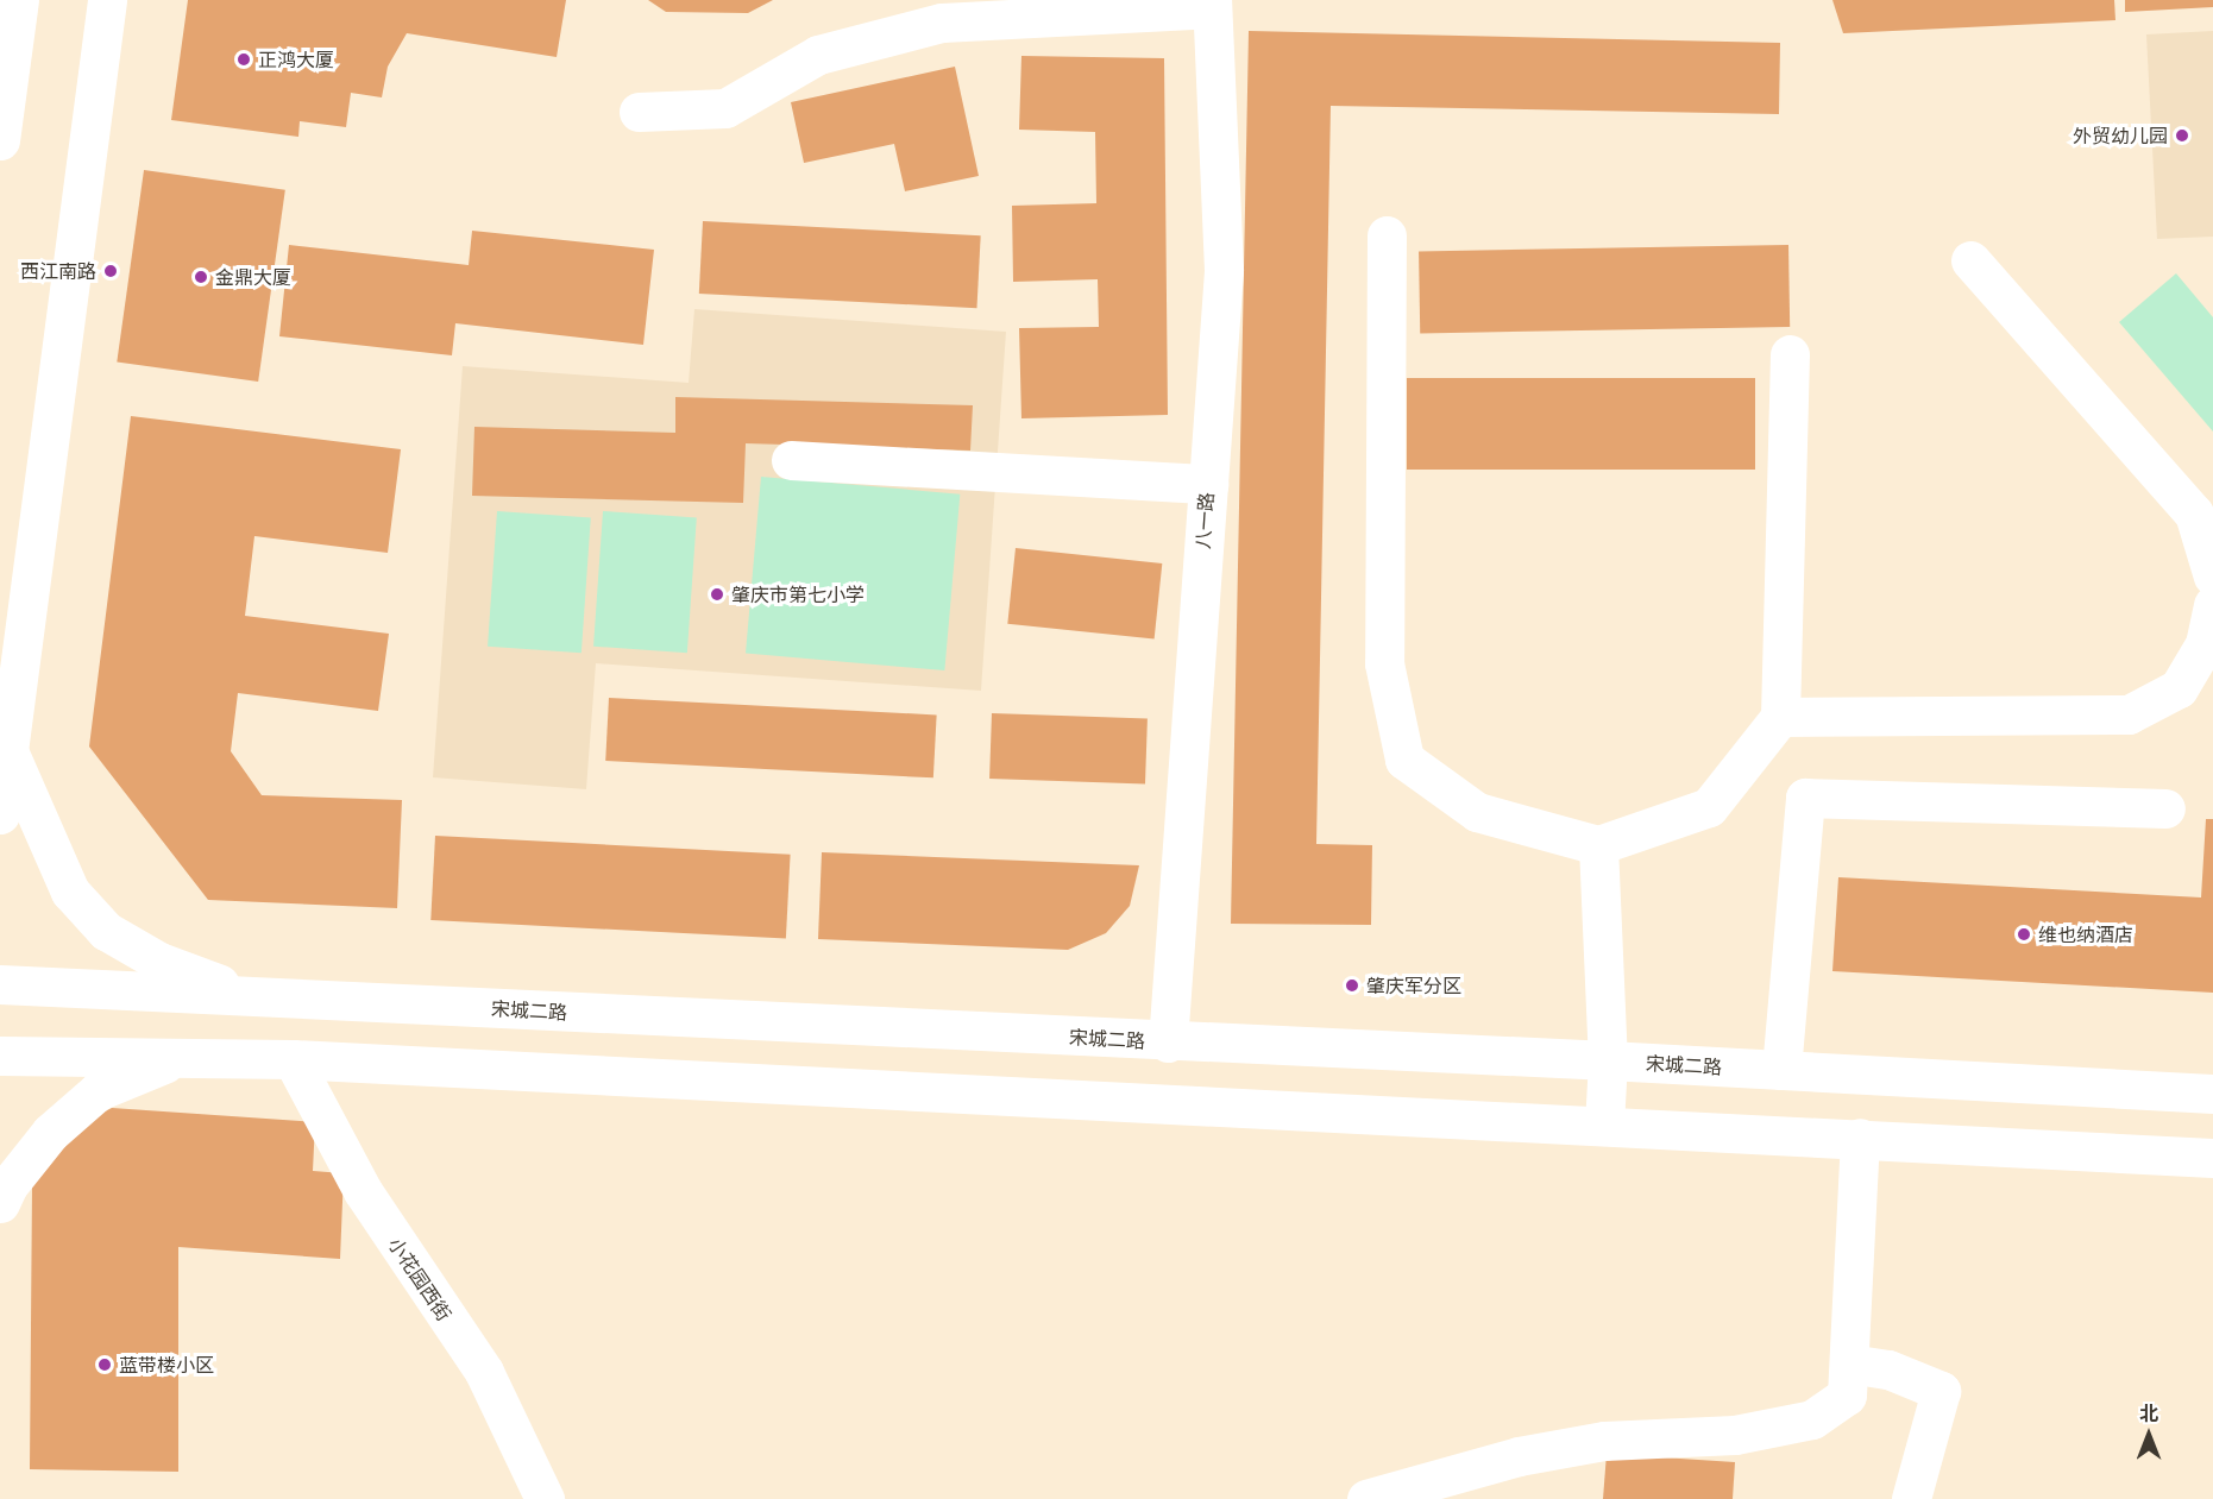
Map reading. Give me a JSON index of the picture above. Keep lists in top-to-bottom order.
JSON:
{
  "streets": {
    "main road": ["八一路", "宋城二路", "小花园西街"]
  },
  "crossings": [
    ["八一路", "宋城二路"]
  ],
  "places": [
    "正鸿大厦",
    "外贸幼儿园",
    "西江南路",
    "金鼎大厦",
    "肇庆市第七小学",
    "维也纳酒店",
    "肇庆军分区",
    "蓝带楼小区"
  ],
  "north": "top"
}
